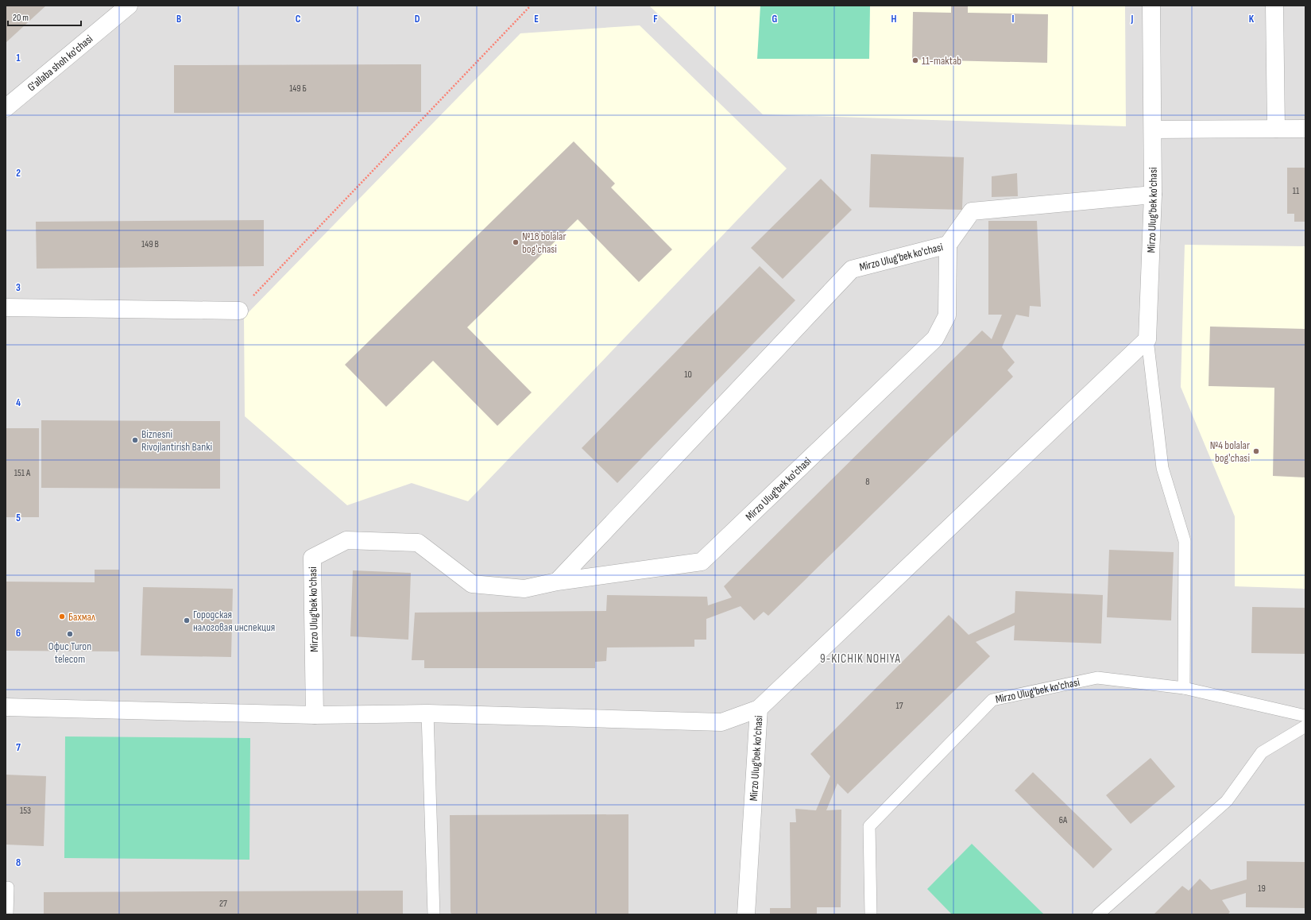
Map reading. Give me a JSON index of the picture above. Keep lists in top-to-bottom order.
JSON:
{
  "streets": {
    "street": ["G'allaba shoh ko'chasi", "Mirzo Ulug'bek ko'chasi"]
  },
  "districts": ["9-KICHIK NOHIYA"],
  "places": [
    "11-maktab",
    "№18 bolalar bog'chasi",
    "Biznesni Rivojlantirish Banki",
    "№4 bolalar bog'chasi",
    "Бахмал",
    "Городская налоговая инспекция",
    "Офис Turon telecom"
  ],
  "house_numbers": [
    "149 Б",
    "11",
    "149 В",
    "10",
    "151 А",
    "8",
    "17",
    "153",
    "6А",
    "19",
    "27"
  ],
  "scale_bar": "20 m",
  "grid": {
    "columns": [
      "B",
      "C",
      "D",
      "E",
      "F",
      "G",
      "H",
      "I",
      "J",
      "K"
    ],
    "rows": [
      "1",
      "2",
      "3",
      "4",
      "5",
      "6",
      "7",
      "8"
    ]
  }
}
